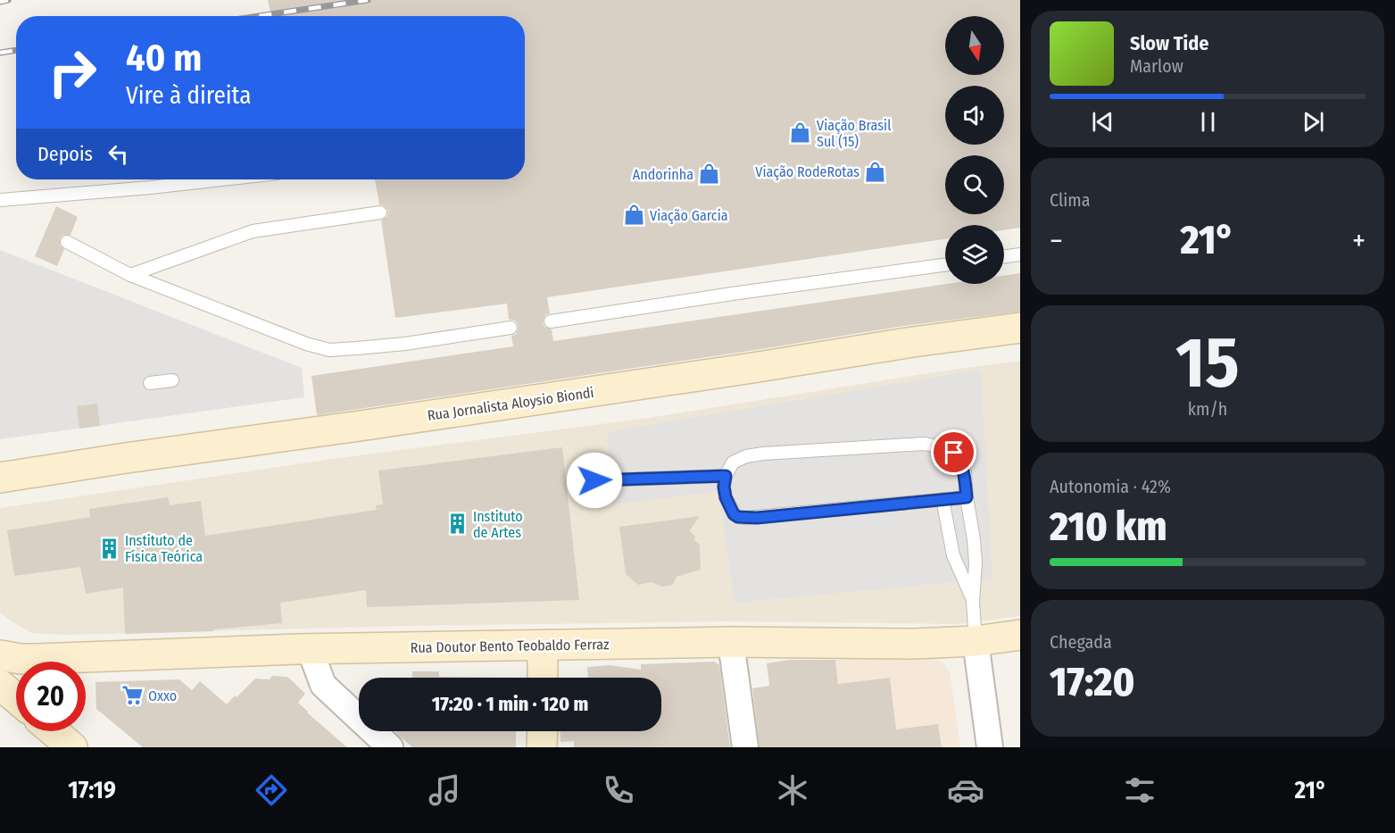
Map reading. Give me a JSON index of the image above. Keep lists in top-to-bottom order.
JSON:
{
  "streets": {
    "street": ["Rua Jornalista Aloysio Biondi", "Rua Doutor Bento Teobaldo Ferraz"]
  },
  "places": {
    "shop": [
      "Viação Brasil Sul (15)",
      "Viação RodeRotas",
      "Andorinha",
      "Viação Garcia"
    ],
    "building": ["Instituto de Artes", "Instituto de Física Teórica"],
    "supermarket": ["Oxxo"]
  },
  "north": "bottom",
  "page": {
    "turn": ["40 m", "Vire à direita"],
    "song": ["Slow Tide", "Marlow"],
    "then": "Depois",
    "tile": [
      "Clima",
      ["15", "km/h"],
      ["Autonomia · 42%", "210 km"],
      ["Chegada", "17:20"]
    ],
    "heat": ["−", "21°", "+"],
    "limit": "20",
    "trip": "17:20 · 1 min · 120 m",
    "tabs": ["17:19", "21°"]
  }
}
